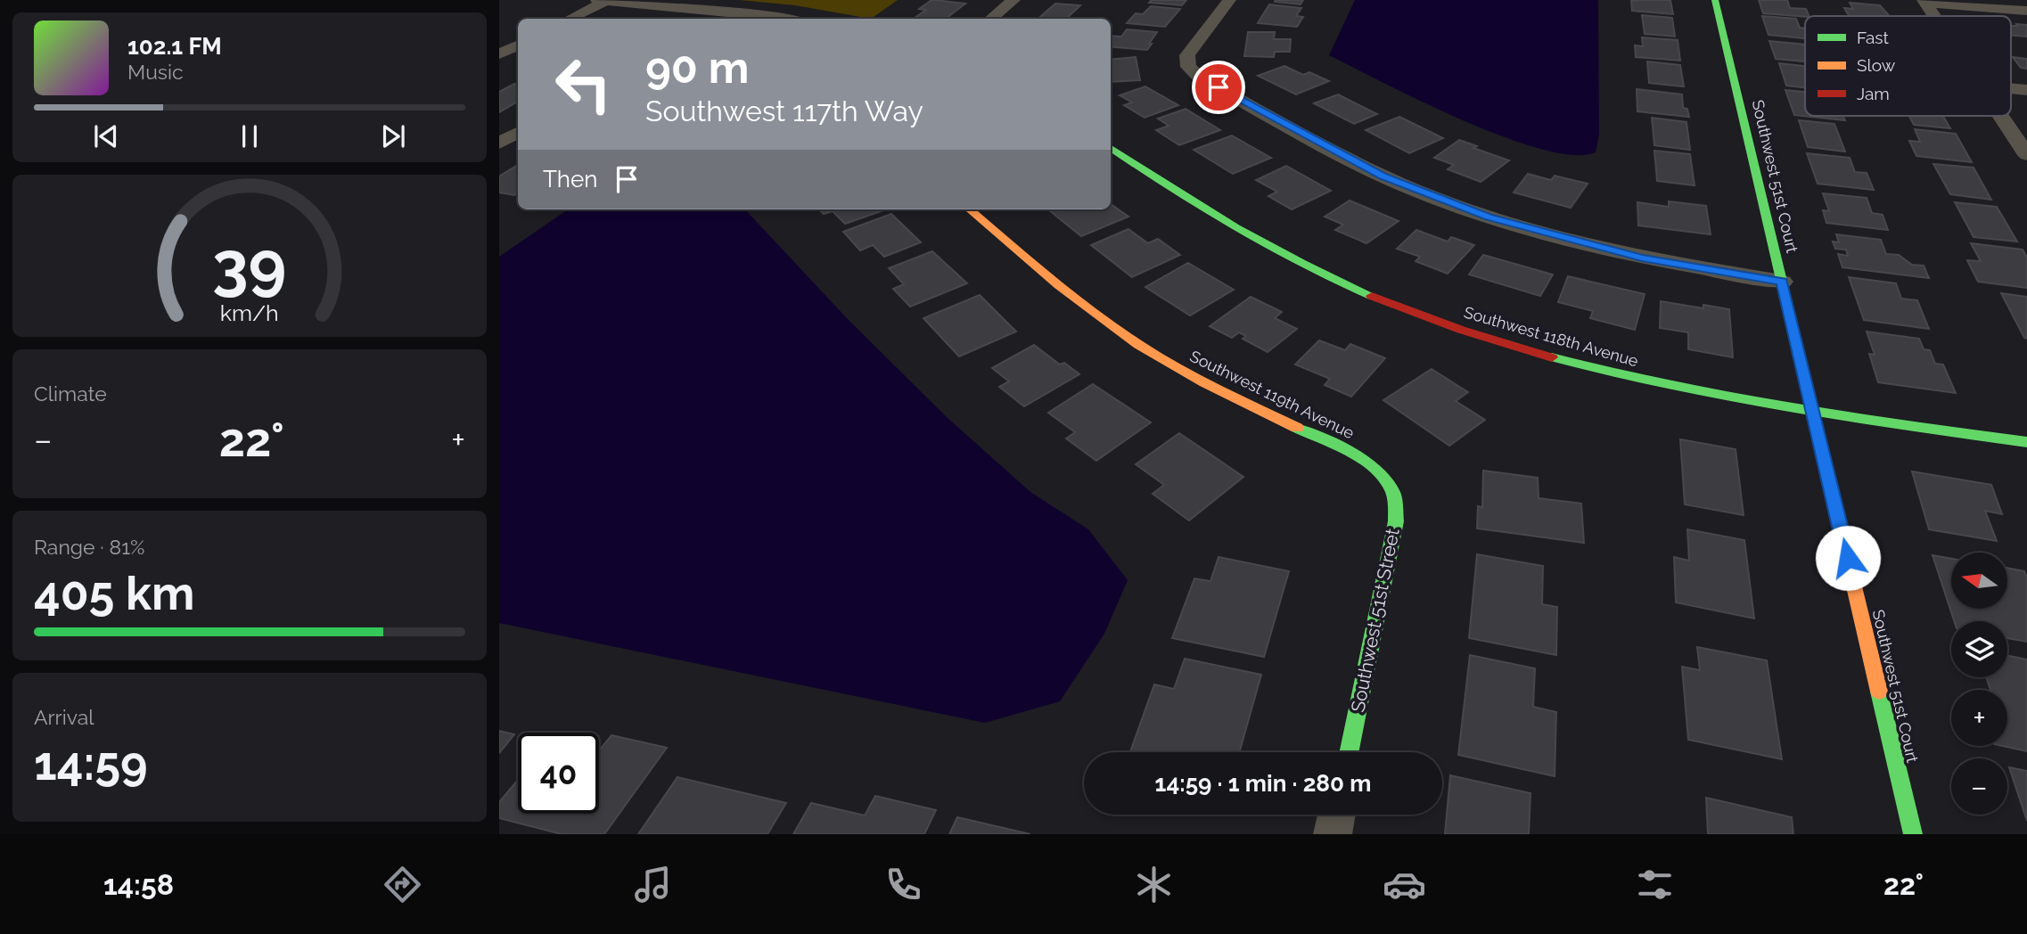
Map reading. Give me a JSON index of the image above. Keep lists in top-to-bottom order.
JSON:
{
  "streets": {
    "street": [
      "Southwest 51st Court",
      "Southwest 118th Avenue",
      "Southwest 119th Avenue",
      "Southwest 51st Street"
    ]
  },
  "crossings": [
    ["Southwest 51st Court", "Southwest 118th Avenue"],
    ["Southwest 119th Avenue", "Southwest 51st Street"]
  ],
  "legend": ["Fast", "Slow", "Jam"],
  "north": "left",
  "page": {
    "turn": ["90 m", "Southwest 117th Way"],
    "song": ["102.1 FM", "Music"],
    "then": "Then",
    "tile": [
      "Climate",
      ["Range · 81%", "405 km"],
      ["Arrival", "14:59"]
    ],
    "heat": ["−", "22°", "+"],
    "map_buttons": ["+", "−"],
    "limit": "40",
    "trip": "14:59 · 1 min · 280 m",
    "tabs": ["14:58", "22°"],
    "gauge": ["39", "km/h"]
  }
}
